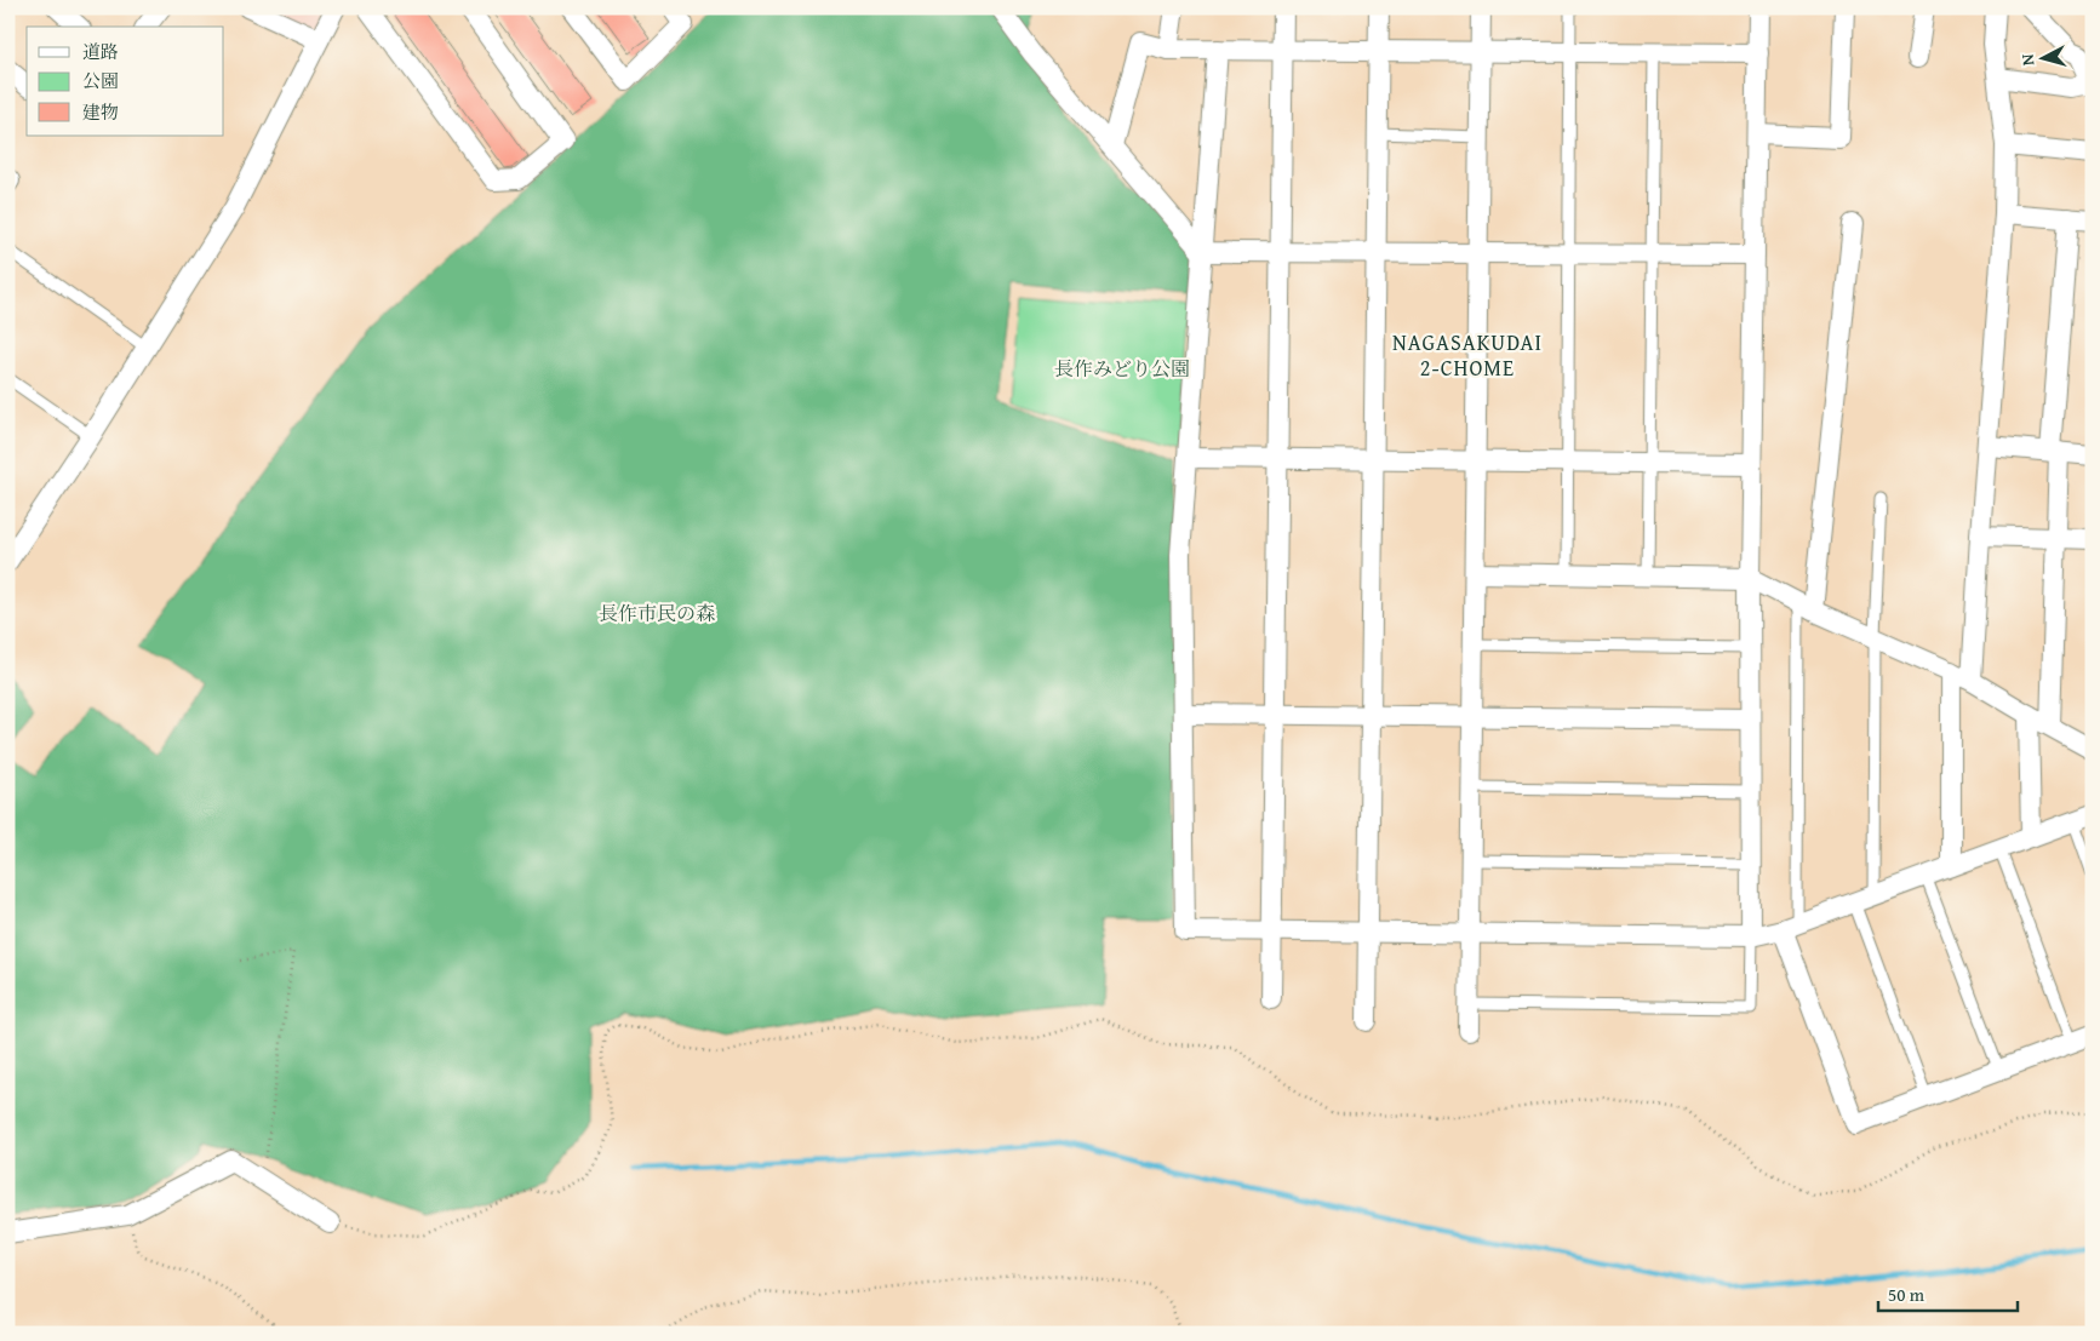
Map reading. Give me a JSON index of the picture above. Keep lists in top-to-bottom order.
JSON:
{
  "districts": ["NAGASAKUDAI 2-CHOME"],
  "parks": ["長作みどり公園", "長作市民の森"],
  "legend": ["道路", "公園", "建物"],
  "scale_bar": "50 m",
  "north": "left"
}
